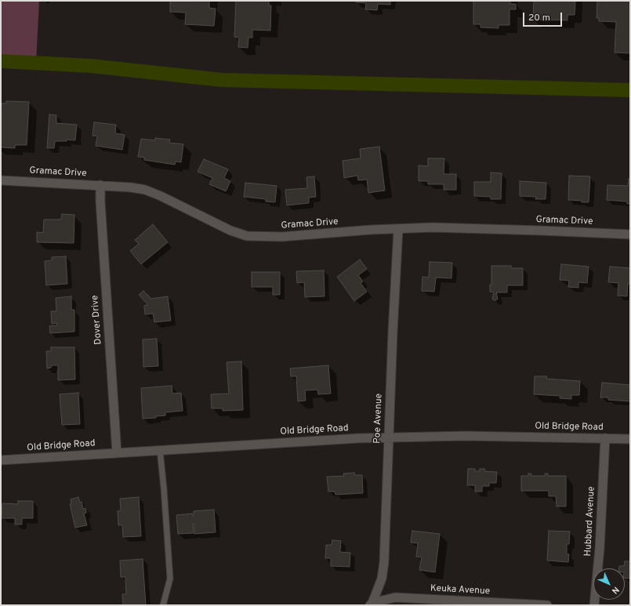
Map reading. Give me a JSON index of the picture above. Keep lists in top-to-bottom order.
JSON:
{
  "streets": {
    "street": [
      "Gramac Drive",
      "Dover Drive",
      "Poe Avenue",
      "Old Bridge Road",
      "Hubbard Avenue",
      "Keuka Avenue"
    ]
  },
  "crossings": [
    ["Gramac Drive", "Dover Drive"],
    ["Gramac Drive", "Poe Avenue"],
    ["Dover Drive", "Old Bridge Road"],
    ["Poe Avenue", "Old Bridge Road"],
    ["Poe Avenue", "Keuka Avenue"],
    ["Old Bridge Road", "Hubbard Avenue"]
  ],
  "scale_bar": "20 m",
  "north": "bottom right"
}
